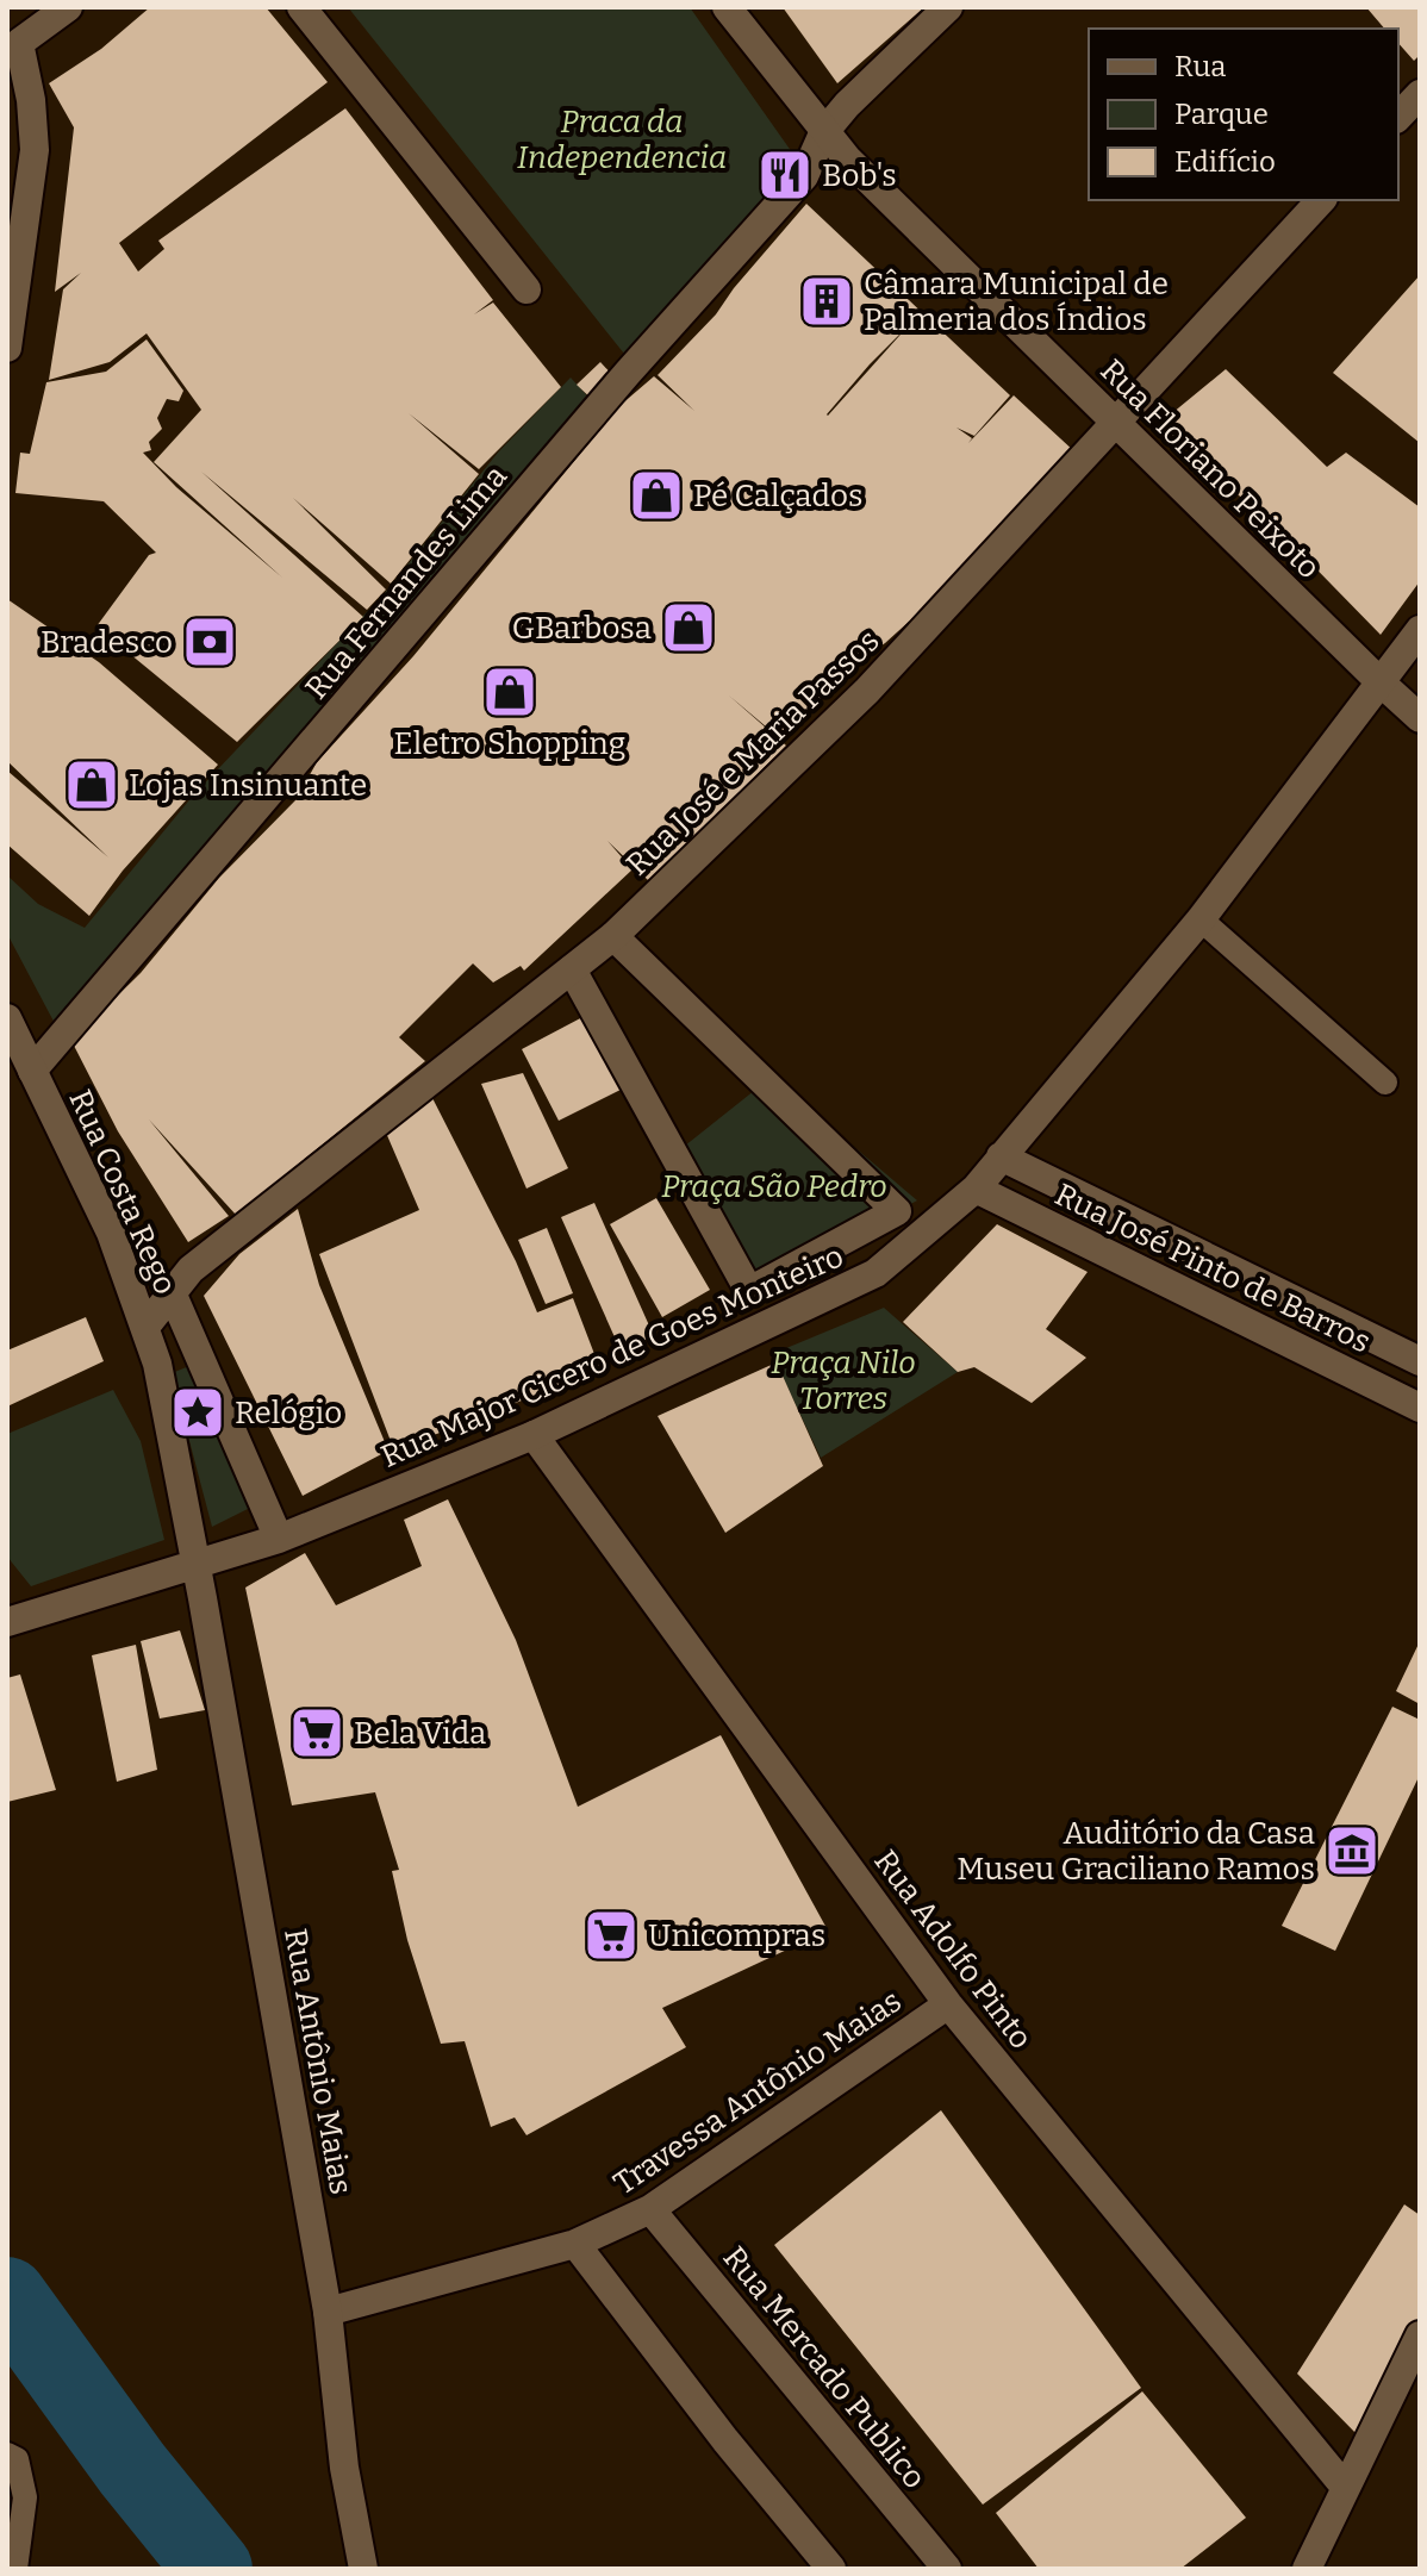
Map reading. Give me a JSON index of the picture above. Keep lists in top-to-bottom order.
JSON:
{
  "streets": {
    "street": [
      "Rua Floriano Peixoto",
      "Rua Fernandes Lima",
      "Rua José e Maria Passos",
      "Rua Costa Rego",
      "Rua José Pinto de Barros",
      "Rua Major Cicero de Goes Monteiro",
      "Rua Adolfo Pinto",
      "Rua Antônio Maias",
      "Travessa Antônio Maias",
      "Rua Mercado Publico"
    ]
  },
  "crossings": [
    ["Rua Floriano Peixoto", "Rua Fernandes Lima"],
    ["Rua Floriano Peixoto", "Rua José e Maria Passos"],
    ["Rua Floriano Peixoto", "Rua Major Cicero de Goes Monteiro"],
    ["Rua Fernandes Lima", "Rua Costa Rego"],
    ["Rua José e Maria Passos", "Rua Costa Rego"],
    ["Rua Costa Rego", "Rua Major Cicero de Goes Monteiro"],
    ["Rua Costa Rego", "Rua Antônio Maias"],
    ["Rua José Pinto de Barros", "Rua Major Cicero de Goes Monteiro"],
    ["Rua Major Cicero de Goes Monteiro", "Rua Adolfo Pinto"],
    ["Rua Major Cicero de Goes Monteiro", "Rua Antônio Maias"],
    ["Rua Adolfo Pinto", "Travessa Antônio Maias"],
    ["Rua Antônio Maias", "Travessa Antônio Maias"],
    ["Travessa Antônio Maias", "Rua Mercado Publico"]
  ],
  "parks": ["Praca da Independencia", "Praça São Pedro", "Praça Nilo Torres"],
  "places": {
    "restaurant": ["Bob's"],
    "building": ["Câmara Municipal de Palmeria dos Índios"],
    "shop": [
      "Pé Calçados",
      "GBarbosa",
      "Eletro Shopping",
      "Lojas Insinuante"
    ],
    "bank": ["Bradesco"],
    "place": ["Relógio"],
    "supermarket": ["Bela Vida", "Unicompras"],
    "museum": ["Auditório da Casa Museu Graciliano Ramos"]
  },
  "legend": ["Rua", "Parque", "Edifício"]
}
